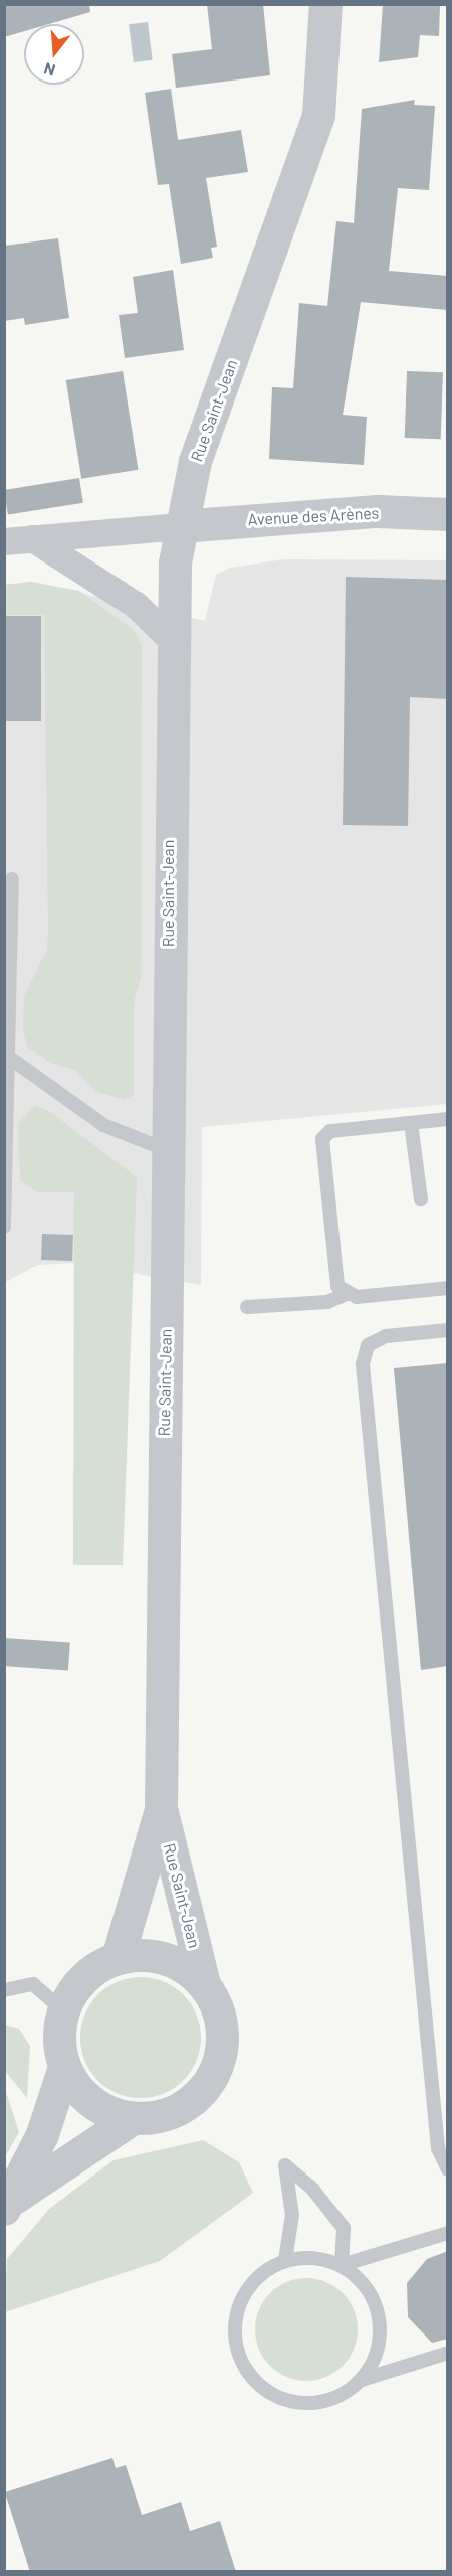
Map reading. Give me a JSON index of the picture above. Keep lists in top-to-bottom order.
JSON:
{
  "streets": {
    "street": ["Rue Saint-Jean", "Avenue des Arènes"]
  },
  "crossings": [
    ["Rue Saint-Jean", "Avenue des Arènes"]
  ],
  "north": "bottom"
}
